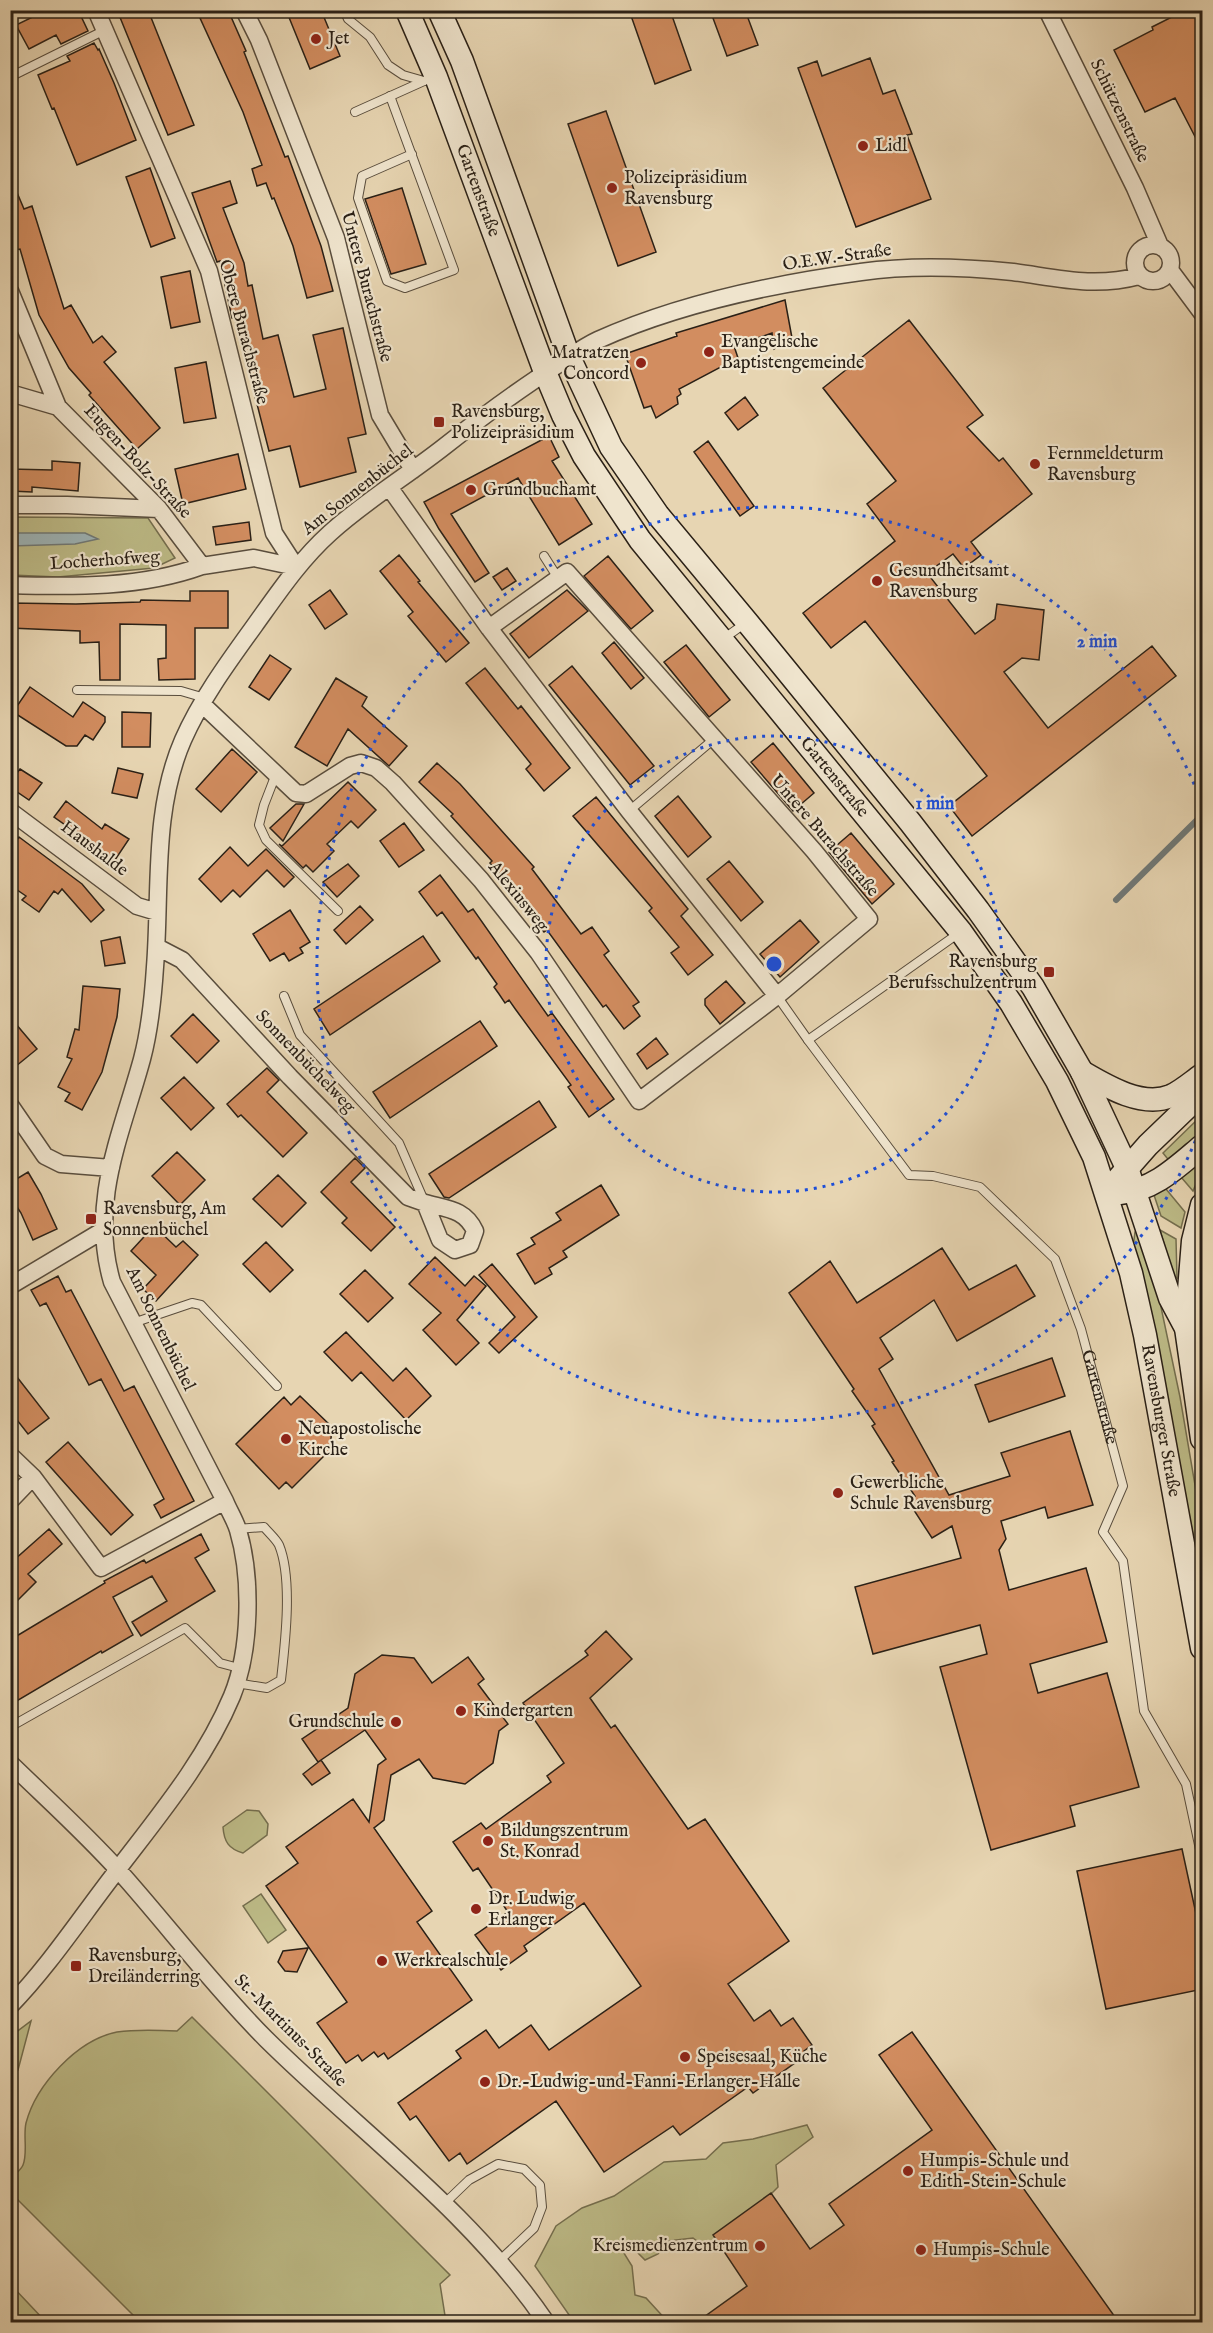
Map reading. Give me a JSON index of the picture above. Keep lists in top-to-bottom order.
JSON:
{
  "streets": {
    "main road": ["Gartenstraße", "Ravensburger Straße"],
    "street": [
      "Schützenstraße",
      "O.E.W.-Straße",
      "Untere Burachstraße",
      "Obere Burachstraße",
      "Eugen-Bolz-Straße",
      "Am Sonnenbüchel",
      "Locherhofweg",
      "Haushalde",
      "Alexiusweg",
      "Sonnenbüchelweg",
      "St.-Martinus-Straße"
    ]
  },
  "crossings": [
    ["Schützenstraße", "O.E.W.-Straße"],
    ["Gartenstraße", "O.E.W.-Straße"],
    ["Gartenstraße", "Am Sonnenbüchel"],
    ["Gartenstraße", "Ravensburger Straße"],
    ["Untere Burachstraße", "Am Sonnenbüchel"],
    ["Untere Burachstraße", "Alexiusweg"],
    ["Obere Burachstraße", "Am Sonnenbüchel"],
    ["Eugen-Bolz-Straße", "Locherhofweg"],
    ["Am Sonnenbüchel", "Haushalde"],
    ["Am Sonnenbüchel", "Alexiusweg"],
    ["Am Sonnenbüchel", "Sonnenbüchelweg"],
    ["Am Sonnenbüchel", "St.-Martinus-Straße"]
  ],
  "places": {
    "other": [
      "Jet",
      "Lidl",
      "Polizeipräsidium Ravensburg",
      "Evangelische Baptistengemeinde",
      "Matratzen Concord",
      "Fernmeldeturm Ravensburg",
      "Grundbuchamt",
      "Gesundheitsamt Ravensburg",
      "Neuapostolische Kirche",
      "Gewerbliche Schule Ravensburg",
      "Kindergarten",
      "Grundschule",
      "Bildungszentrum St. Konrad",
      "Dr. Ludwig Erlanger",
      "Werkrealschule",
      "Speisesaal, Küche",
      "Dr.-Ludwig-und-Fanni-Erlanger-Halle",
      "Humpis-Schule und Edith-Stein-Schule",
      "Kreismedienzentrum",
      "Humpis-Schule"
    ],
    "transit": [
      "Ravensburg, Polizeipräsidium",
      "Ravensburg Berufsschulzentrum",
      "Ravensburg, Am Sonnenbüchel",
      "Ravensburg, Dreiländerring"
    ]
  },
  "rings": ["2 min", "1 min"]
}
